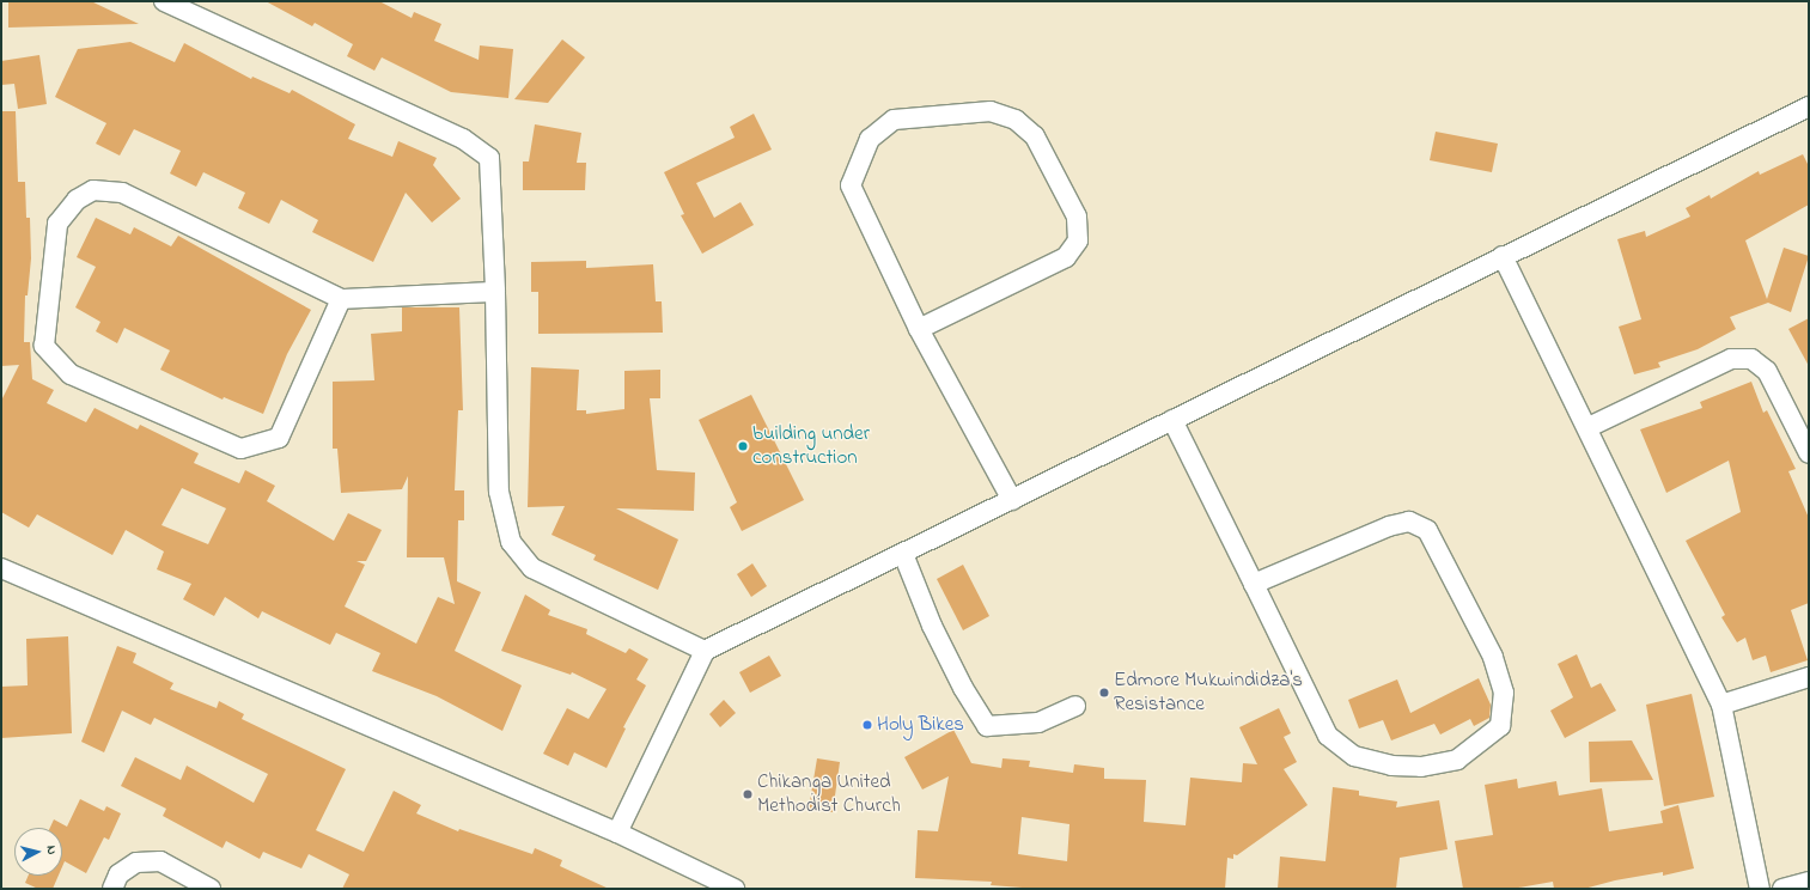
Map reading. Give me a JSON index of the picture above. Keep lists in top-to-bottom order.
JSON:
{
  "places": [
    "building under construction",
    "Edmore Mukwindidza's Resistance",
    "Holy Bikes",
    "Chikanga United Methodist Church"
  ],
  "north": "right"
}
